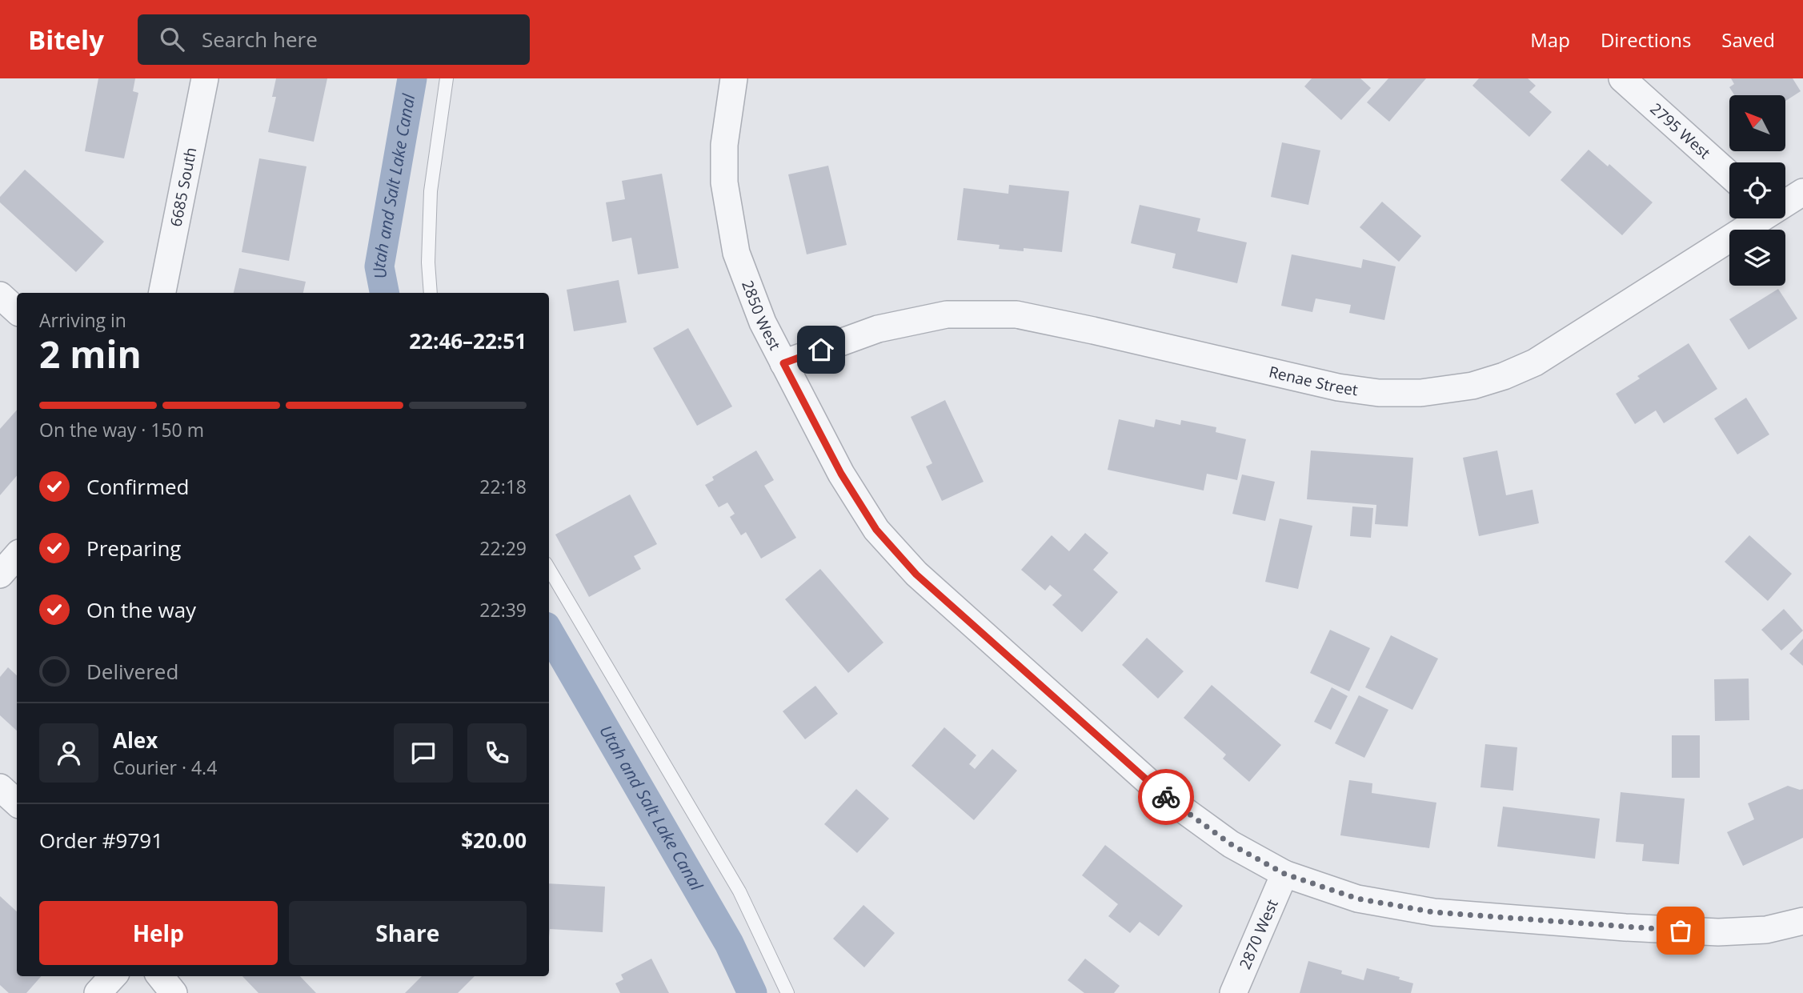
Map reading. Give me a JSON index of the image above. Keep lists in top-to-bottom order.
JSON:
{
  "streets": {
    "street": [
      "2795 West",
      "6685 South",
      "2850 West",
      "Renae Street",
      "2870 West"
    ]
  },
  "crossings": [
    ["2850 West", "Renae Street"],
    ["2850 West", "2870 West"]
  ],
  "water": ["Utah and Salt Lake Canal"],
  "north": "top left",
  "page": {
    "header": "Bitely",
    "search": "Search here",
    "nav": ["Map", "Directions", "Saved"],
    "heading": ["2 min", "Arriving in", "22:46–22:51"],
    "panel": [
      "Alex",
      "Courier · 4.4",
      "Order #9791",
      "$20.00"
    ],
    "bar": "On the way · 150 m",
    "list": [
      ["Confirmed", "22:18"],
      ["Preparing", "22:29"],
      ["On the way", "22:39"],
      "Delivered"
    ],
    "buttons": ["Help", "Share"]
  }
}
